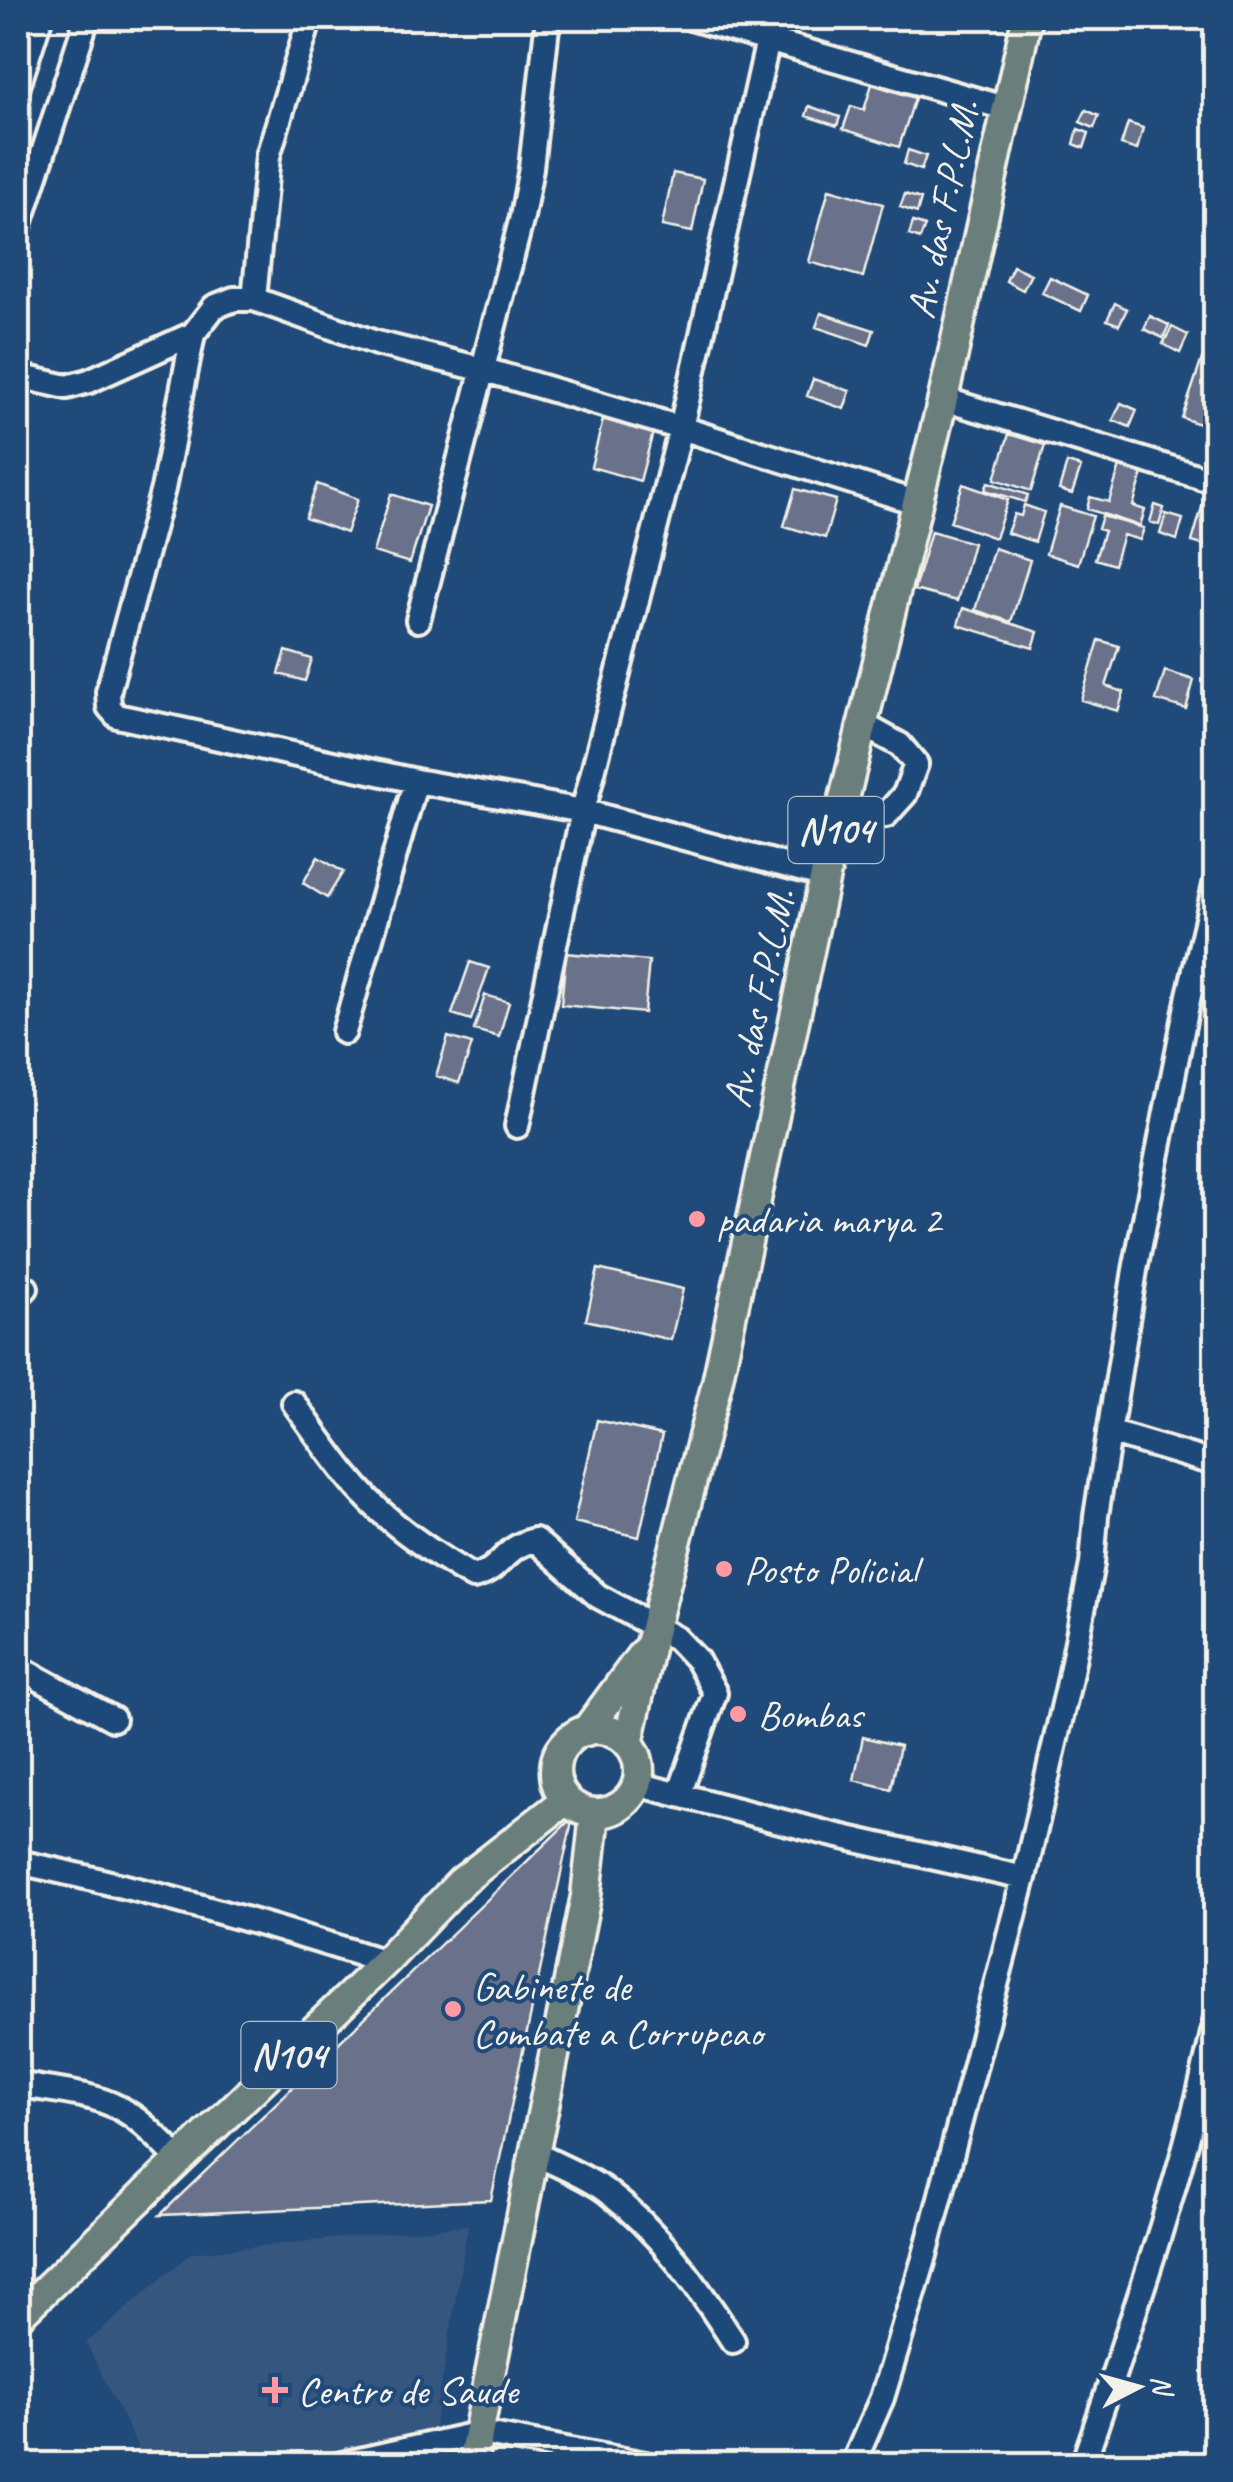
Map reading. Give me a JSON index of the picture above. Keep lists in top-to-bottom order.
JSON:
{
  "streets": {
    "main road": ["Av. das F.P.L.M.", "N104"]
  },
  "crossings": [
    ["Av. das F.P.L.M.", "N104"]
  ],
  "places": {
    "other": [
      "padaria marya 2",
      "Posto Policial",
      "Bombas",
      "Gabinete de Combate a Corrupcao"
    ],
    "health": ["Centro de Saude"]
  },
  "north": "right"
}
